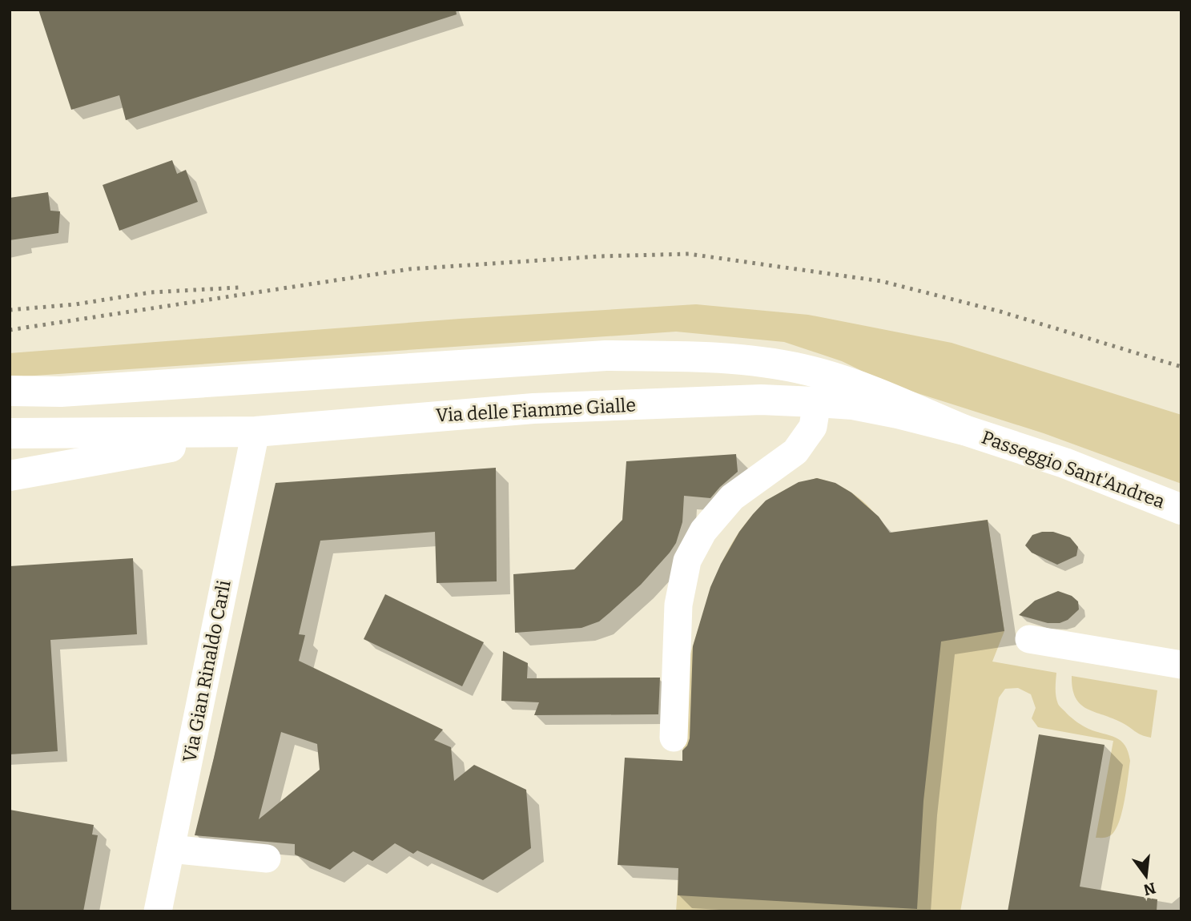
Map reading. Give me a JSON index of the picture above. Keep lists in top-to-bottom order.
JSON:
{
  "streets": {
    "main road": ["Via delle Fiamme Gialle", "Passeggio Sant'Andrea"],
    "street": ["Via Gian Rinaldo Carli"]
  },
  "crossings": [
    ["Via delle Fiamme Gialle", "Passeggio Sant'Andrea"],
    ["Via delle Fiamme Gialle", "Via Gian Rinaldo Carli"]
  ],
  "north": "bottom"
}
